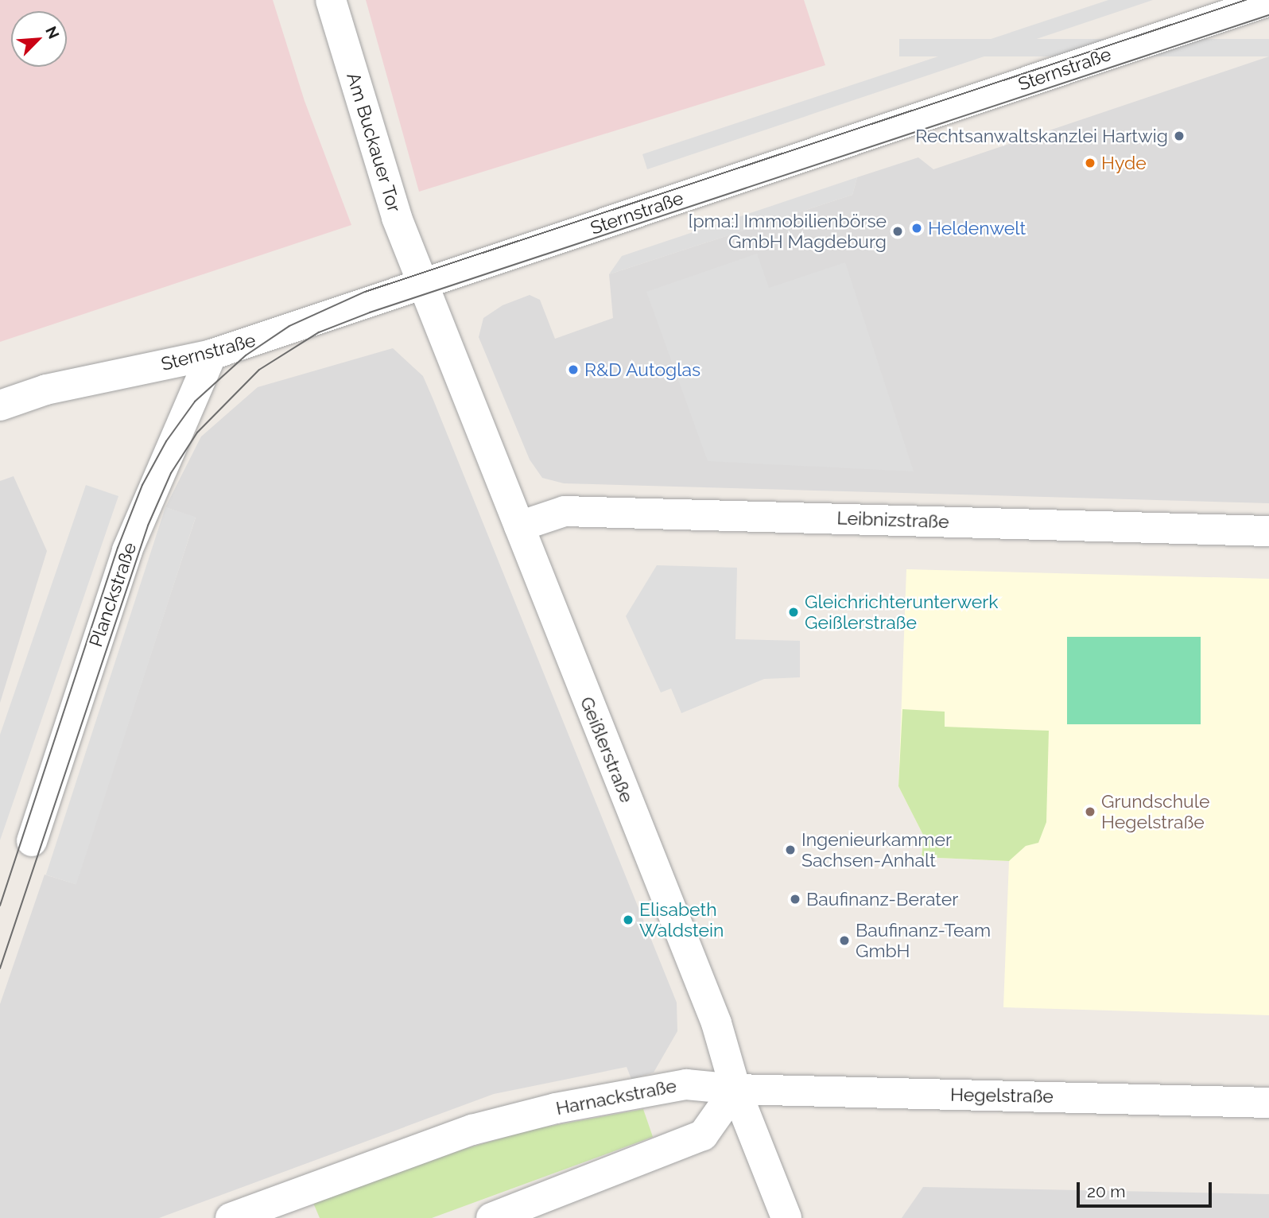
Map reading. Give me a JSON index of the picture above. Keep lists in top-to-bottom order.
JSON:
{
  "streets": {
    "street": [
      "Sternstraße",
      "Am Buckauer Tor",
      "Leibnizstraße",
      "Planckstraße",
      "Geißlerstraße",
      "Hegelstraße",
      "Harnackstraße"
    ]
  },
  "crossings": [
    ["Sternstraße", "Am Buckauer Tor"],
    ["Sternstraße", "Planckstraße"],
    ["Sternstraße", "Geißlerstraße"],
    ["Am Buckauer Tor", "Geißlerstraße"],
    ["Leibnizstraße", "Geißlerstraße"],
    ["Geißlerstraße", "Hegelstraße"],
    ["Geißlerstraße", "Harnackstraße"],
    ["Hegelstraße", "Harnackstraße"]
  ],
  "places": [
    "Rechtsanwaltskanzlei Hartwig",
    "Hyde",
    "Heldenwelt",
    "[pma:] Immobilienbörse GmbH Magdeburg",
    "R&D Autoglas",
    "Gleichrichterunterwerk Geißlerstraße",
    "Grundschule Hegelstraße",
    "Ingenieurkammer Sachsen-Anhalt",
    "Baufinanz-Berater",
    "Elisabeth Waldstein",
    "Baufinanz-Team GmbH"
  ],
  "scale_bar": "20 m",
  "north": "top right"
}
